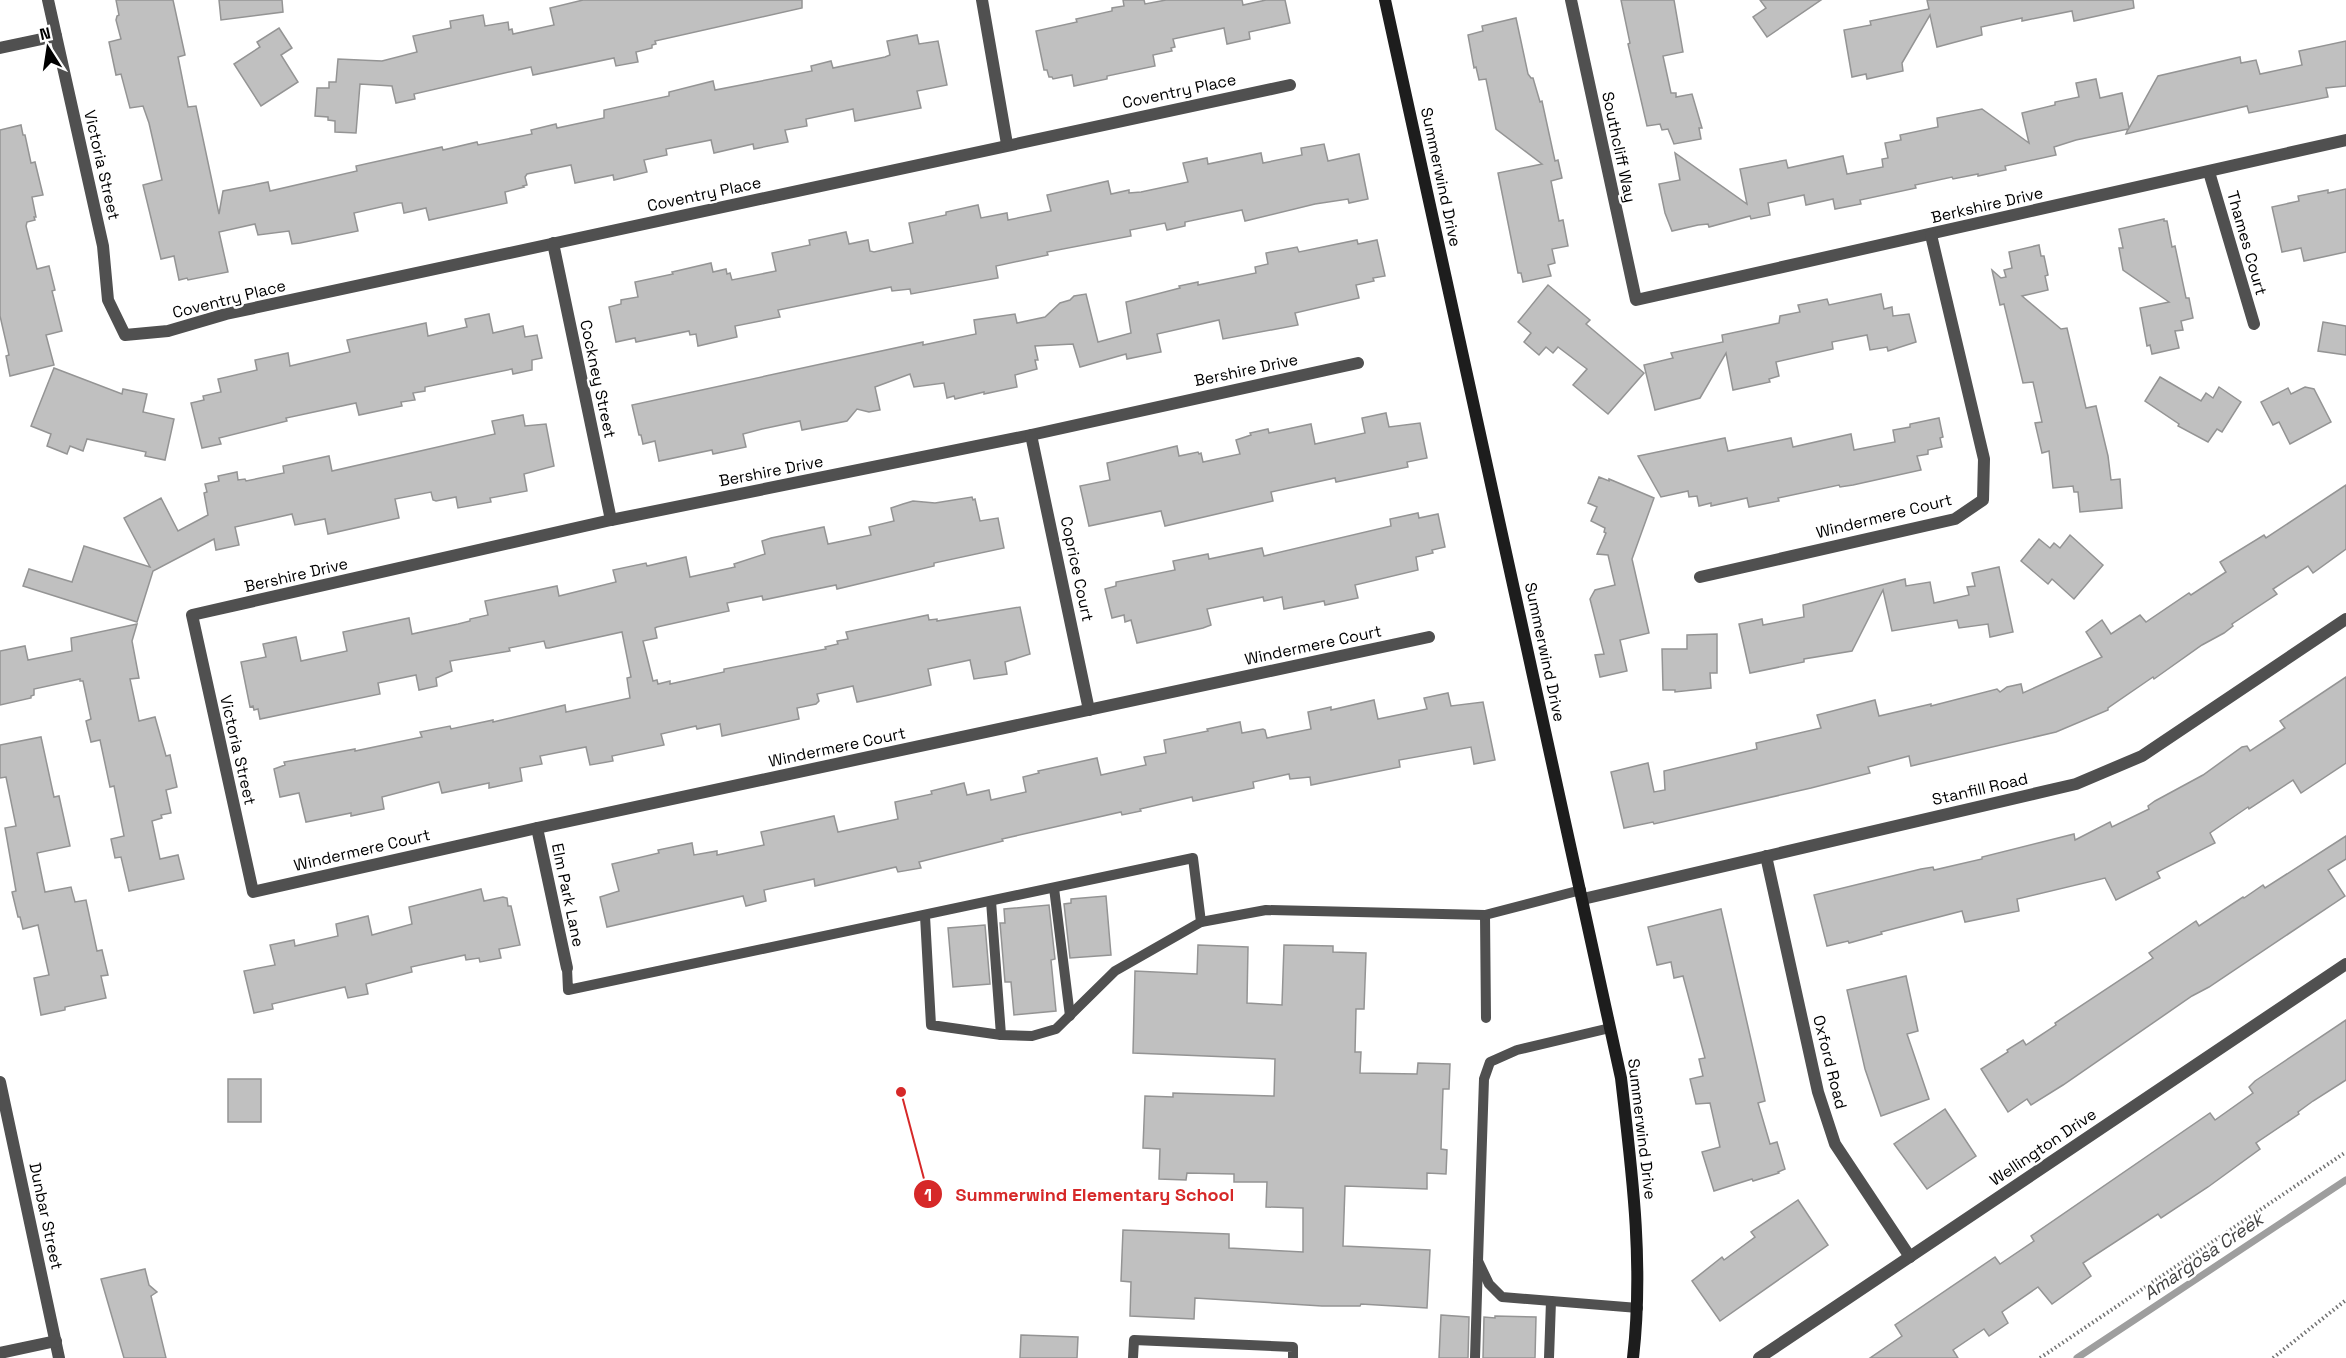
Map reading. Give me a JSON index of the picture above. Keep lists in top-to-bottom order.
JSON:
{
  "streets": {
    "street": [
      "Coventry Place",
      "Southcliff Way",
      "Victoria Street",
      "Summerwind Drive",
      "Berkshire Drive",
      "Thames Court",
      "Bershire Drive",
      "Cockney Street",
      "Windermere Court",
      "Coprice Court",
      "Stanfill Road",
      "Elm Park Lane",
      "Oxford Road",
      "Wellington Drive",
      "Dunbar Street"
    ]
  },
  "crossings": [
    ["Coventry Place", "Victoria Street"],
    ["Coventry Place", "Cockney Street"],
    ["Southcliff Way", "Berkshire Drive"],
    ["Victoria Street", "Bershire Drive"],
    ["Victoria Street", "Windermere Court"],
    ["Summerwind Drive", "Stanfill Road"],
    ["Berkshire Drive", "Thames Court"],
    ["Berkshire Drive", "Windermere Court"],
    ["Bershire Drive", "Cockney Street"],
    ["Bershire Drive", "Coprice Court"],
    ["Windermere Court", "Coprice Court"],
    ["Windermere Court", "Elm Park Lane"],
    ["Stanfill Road", "Oxford Road"],
    ["Oxford Road", "Wellington Drive"]
  ],
  "water": ["Amargosa Creek"],
  "places": ["Summerwind Elementary School"],
  "north": "top"
}
